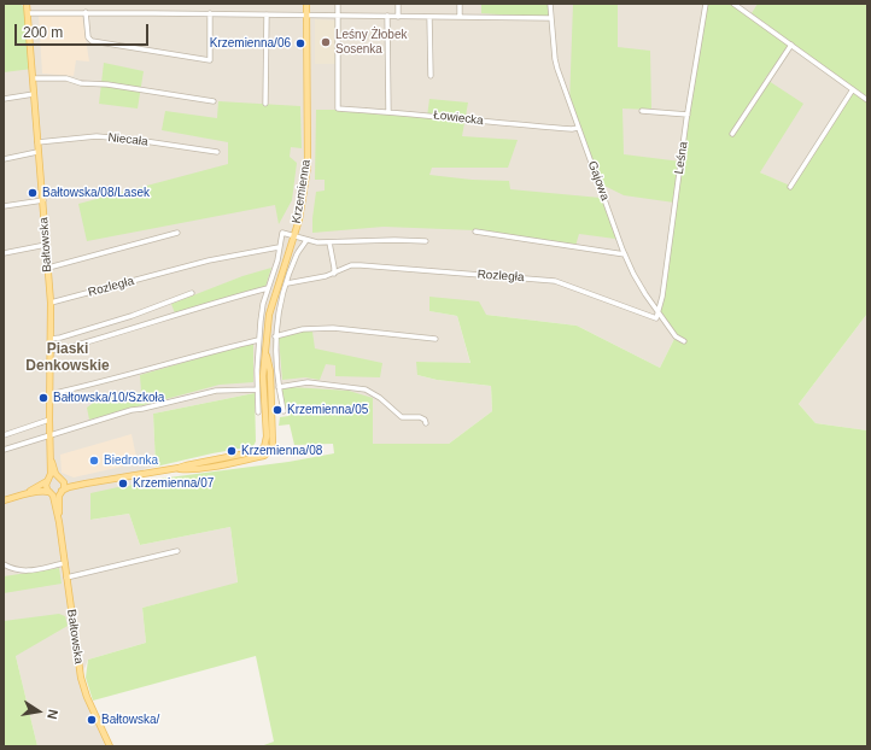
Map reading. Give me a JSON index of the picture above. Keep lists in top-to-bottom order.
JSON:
{
  "streets": {
    "main road": ["Krzemienna", "Bałtowska"],
    "street": [
      "Łowiecka",
      "Niecała",
      "Leśna",
      "Gajowa",
      "Rozległa"
    ]
  },
  "crossings": [
    ["Łowiecka", "Gajowa"],
    ["Niecała", "Bałtowska"],
    ["Leśna", "Gajowa"],
    ["Leśna", "Rozległa"],
    ["Gajowa", "Rozległa"],
    ["Krzemienna", "Bałtowska"],
    ["Bałtowska", "Rozległa"]
  ],
  "districts": ["Piaski Denkowskie"],
  "places": [
    "Leśny Żłobek Sosenka",
    "Krzemienna/06",
    "Bałtowska/08/Lasek",
    "Bałtowska/10/Szkoła",
    "Krzemienna/05",
    "Krzemienna/08",
    "Biedronka",
    "Krzemienna/07",
    "Bałtowska/"
  ],
  "scale_bar": "200 m",
  "north": "right"
}
